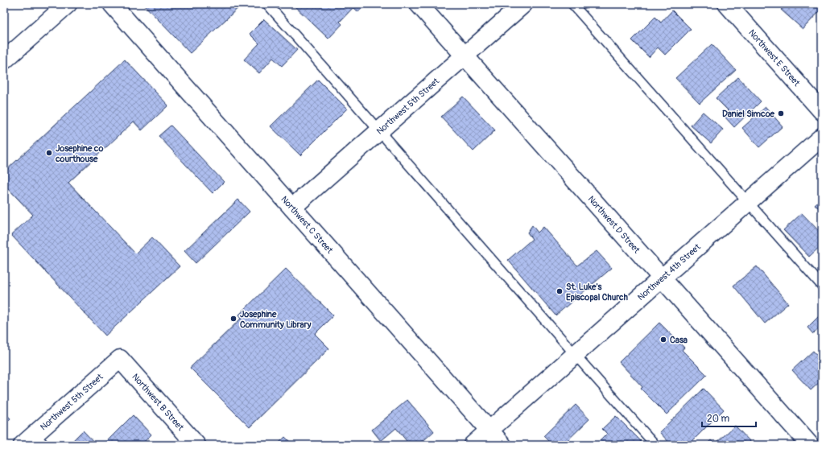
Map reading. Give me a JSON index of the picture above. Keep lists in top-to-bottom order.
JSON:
{
  "streets": {
    "main road": [
      "Northwest E Street",
      "Northwest 5th Street",
      "Northwest C Street",
      "Northwest D Street",
      "Northwest 4th Street",
      "Northwest B Street"
    ]
  },
  "crossings": [
    ["Northwest 5th Street", "Northwest C Street"],
    ["Northwest 5th Street", "Northwest D Street"],
    ["Northwest 5th Street", "Northwest B Street"],
    ["Northwest C Street", "Northwest 4th Street"],
    ["Northwest D Street", "Northwest 4th Street"]
  ],
  "places": [
    "Daniel Simcoe",
    "Josephine co courthouse",
    "St. Luke's Episcopal Church",
    "Josephine Community Library",
    "Casa"
  ],
  "scale_bar": "20 m"
}
